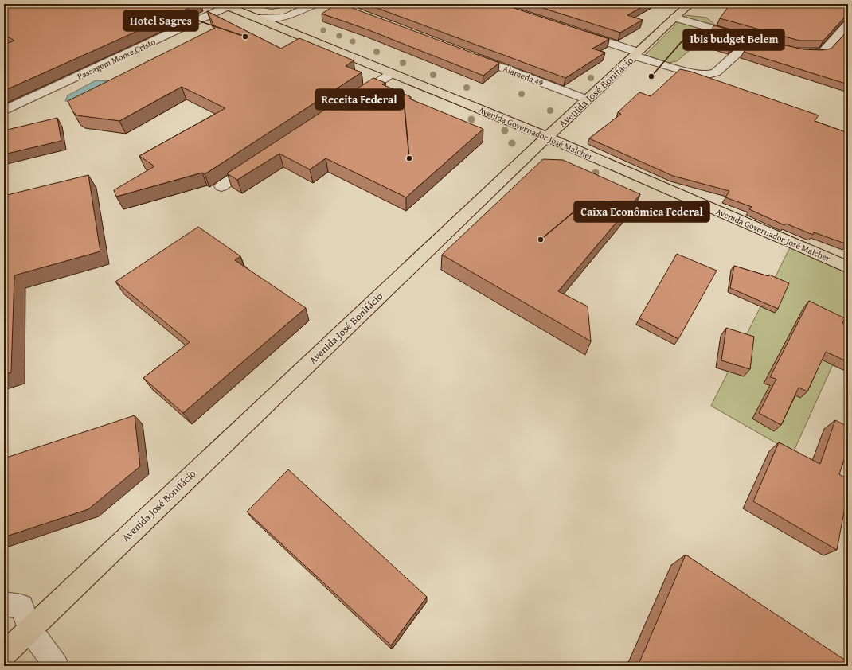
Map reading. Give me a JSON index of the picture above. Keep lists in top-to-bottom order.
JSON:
{
  "streets": {
    "main road": ["Avenida José Bonifácio", "Avenida Governador José Malcher"],
    "street": ["Passagem Monte Cristo", "Alameda 49"]
  },
  "crossings": [
    ["Passagem Monte Cristo", "Avenida Governador José Malcher"],
    ["Alameda 49", "Avenida José Bonifácio"],
    ["Avenida José Bonifácio", "Avenida Governador José Malcher"]
  ],
  "places": [
    "Hotel Sagres",
    "Ibis budget Belem",
    "Receita Federal",
    "Caixa Econômica Federal"
  ]
}
